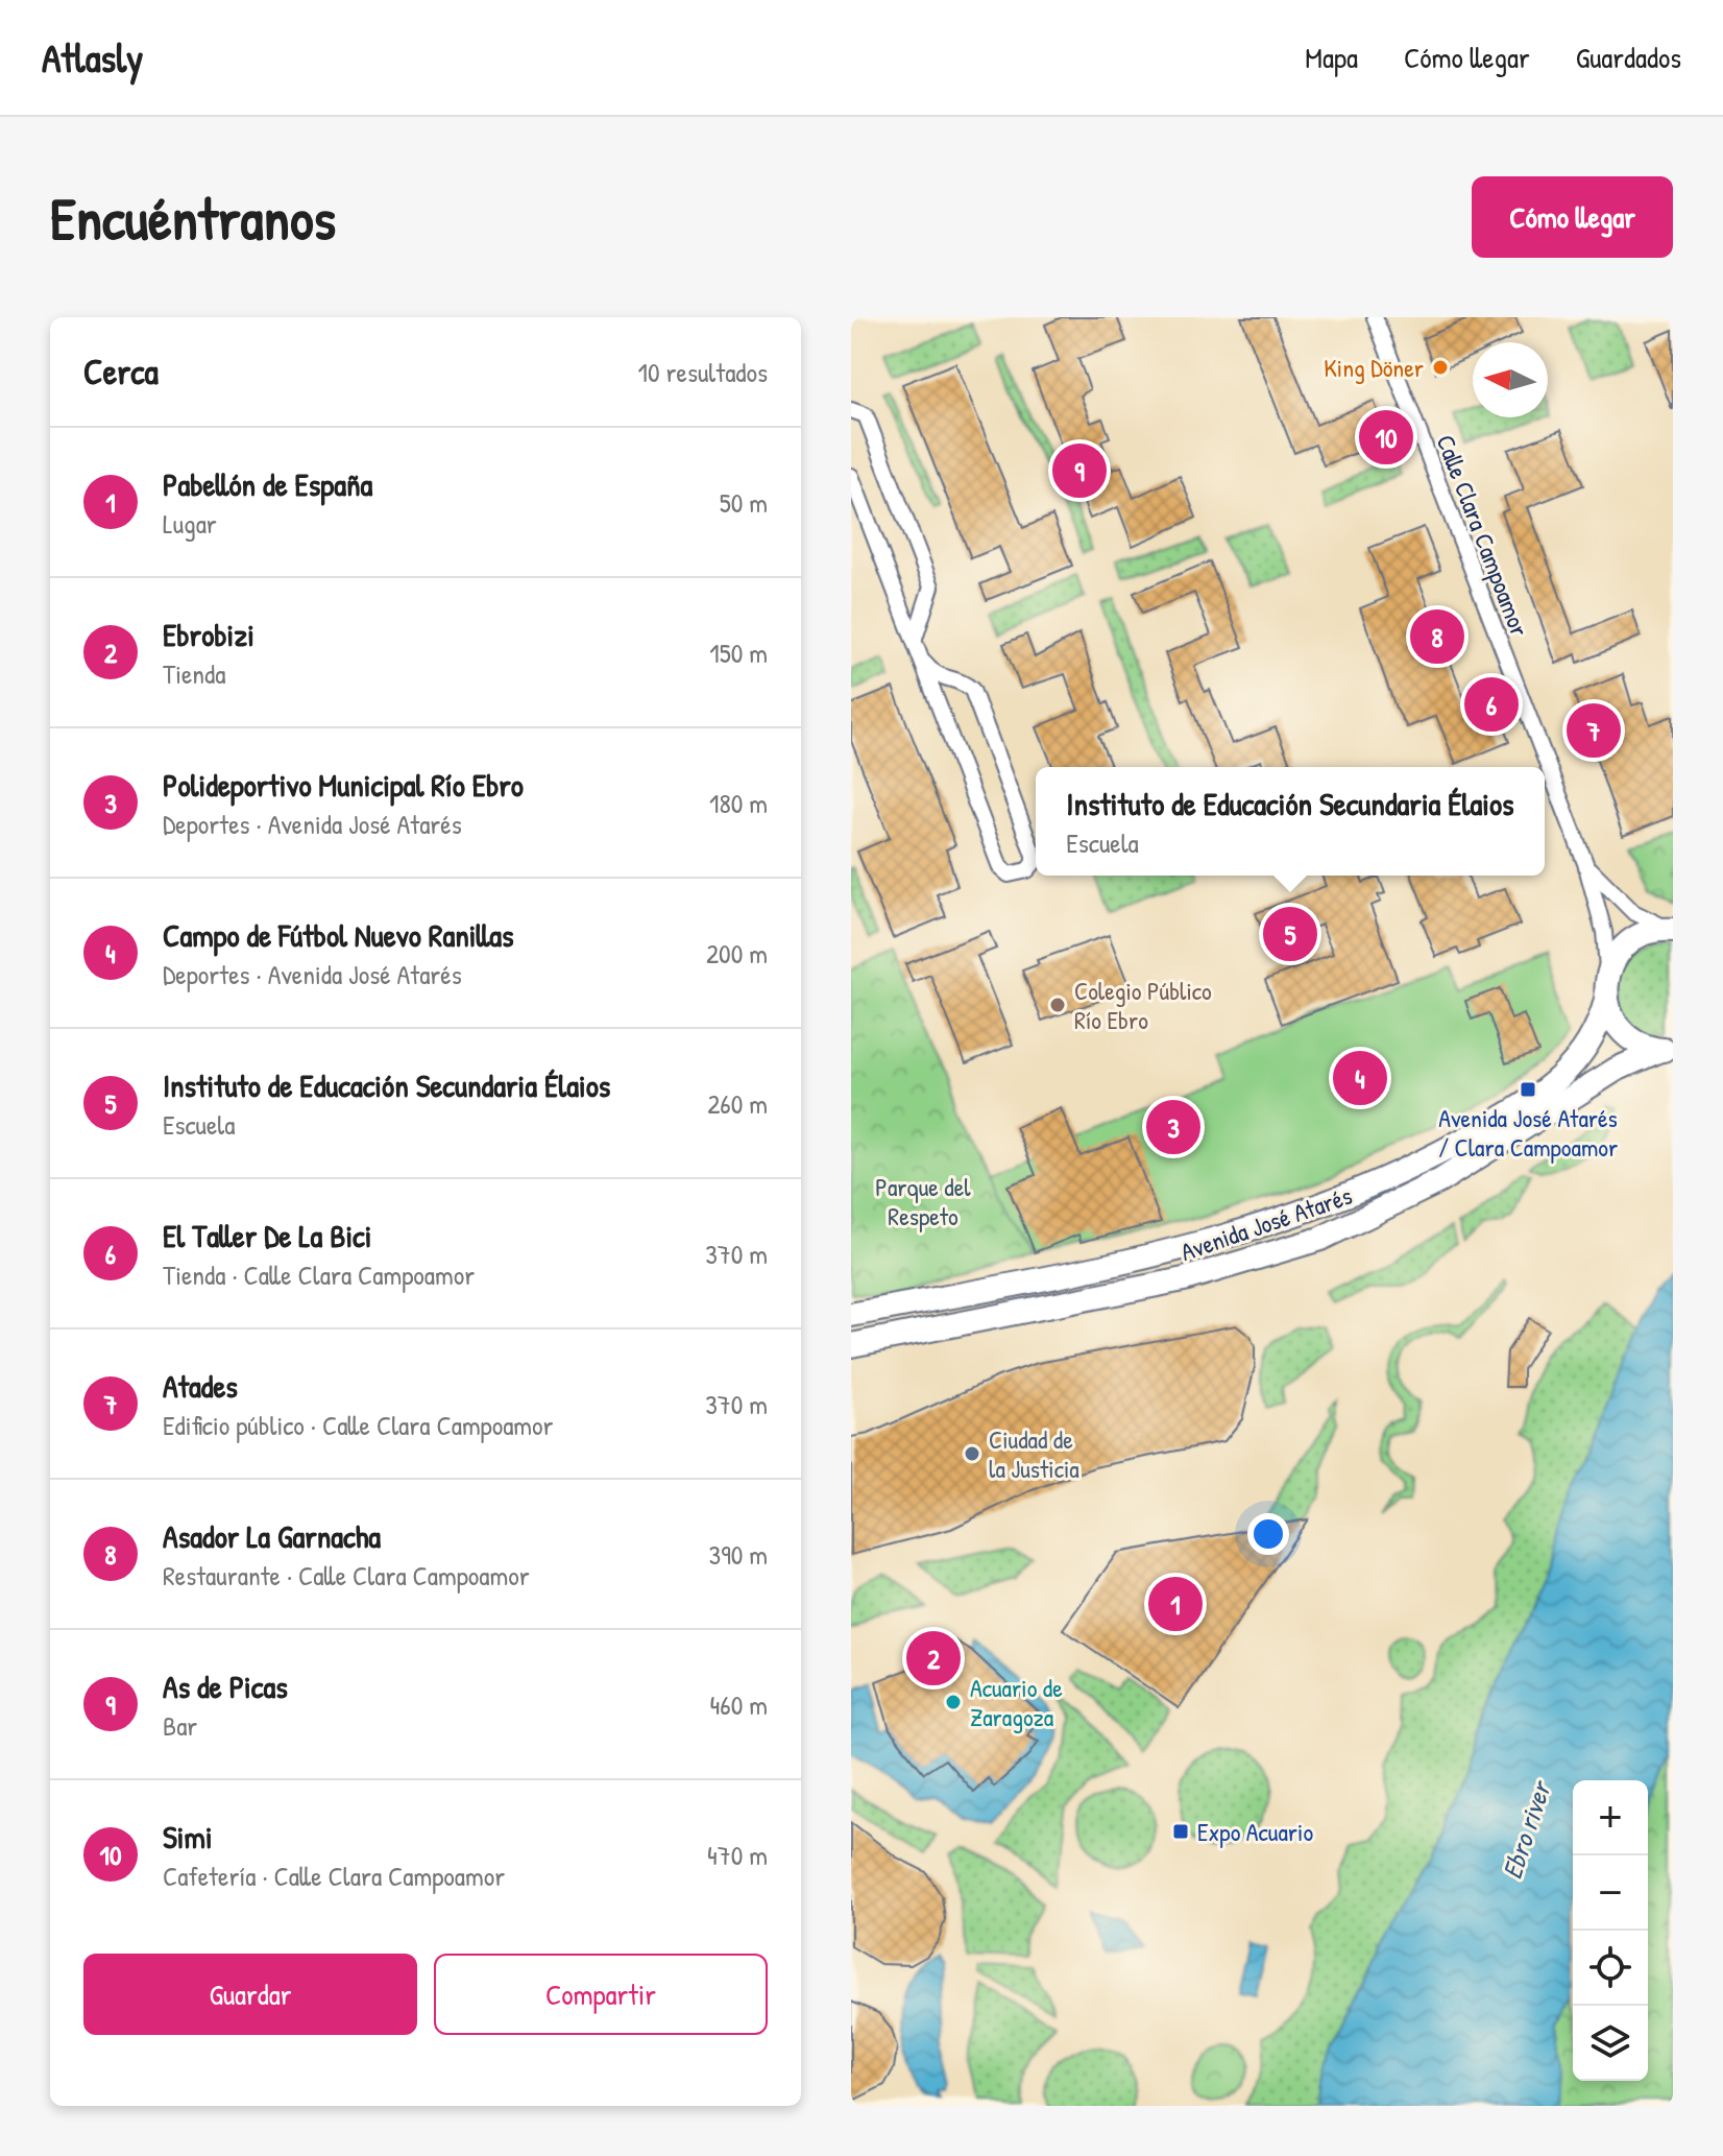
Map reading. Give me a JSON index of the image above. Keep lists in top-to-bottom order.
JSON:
{
  "streets": {
    "main road": ["Avenida José Atarés"],
    "street": ["Calle Clara Campoamor"]
  },
  "crossings": [
    ["Calle Clara Campoamor", "Avenida José Atarés"]
  ],
  "water": ["Ebro river"],
  "parks": ["Parque del Respeto"],
  "places": {
    "other": [
      "King Döner",
      "Colegio Público Río Ebro",
      "Ciudad de la Justicia",
      "Acuario de Zaragoza"
    ],
    "transit": ["Avenida José Atarés / Clara Campoamor", "Expo Acuario"]
  },
  "north": "left",
  "page": {
    "header": "Atlasly",
    "nav": ["Mapa", "Cómo llegar", "Guardados"],
    "buttons": [
      "Cómo llegar",
      ["Guardar", "Compartir"]
    ],
    "title": "Encuéntranos",
    "heading": ["Cerca", "10 resultados"],
    "pins": [
      "10",
      "9",
      "8",
      "6",
      "7",
      "5",
      "4",
      "3",
      "1",
      "2"
    ],
    "list": [
      {
        "mark": "1",
        "name": "Pabellón de España",
        "note": "Lugar",
        "value": "50 m"
      },
      {
        "mark": "2",
        "name": "Ebrobizi",
        "note": "Tienda",
        "value": "150 m"
      },
      {
        "mark": "3",
        "name": "Polideportivo Municipal Río Ebro",
        "note": "Deportes · Avenida José Atarés",
        "value": "180 m"
      },
      {
        "mark": "4",
        "name": "Campo de Fútbol Nuevo Ranillas",
        "note": "Deportes · Avenida José Atarés",
        "value": "200 m"
      },
      {
        "mark": "5",
        "name": "Instituto de Educación Secundaria Élaios",
        "note": "Escuela",
        "value": "260 m"
      },
      {
        "mark": "6",
        "name": "El Taller De La Bici",
        "note": "Tienda · Calle Clara Campoamor",
        "value": "370 m"
      },
      {
        "mark": "7",
        "name": "Atades",
        "note": "Edificio público · Calle Clara Campoamor",
        "value": "370 m"
      },
      {
        "mark": "8",
        "name": "Asador La Garnacha",
        "note": "Restaurante · Calle Clara Campoamor",
        "value": "390 m"
      },
      {
        "mark": "9",
        "name": "As de Picas",
        "note": "Bar",
        "value": "460 m"
      },
      {
        "mark": "10",
        "name": "Simi",
        "note": "Cafetería · Calle Clara Campoamor",
        "value": "470 m"
      }
    ],
    "popup": ["Instituto de Educación Secundaria Élaios", "Escuela"],
    "map_buttons": ["+", "−"]
  }
}
